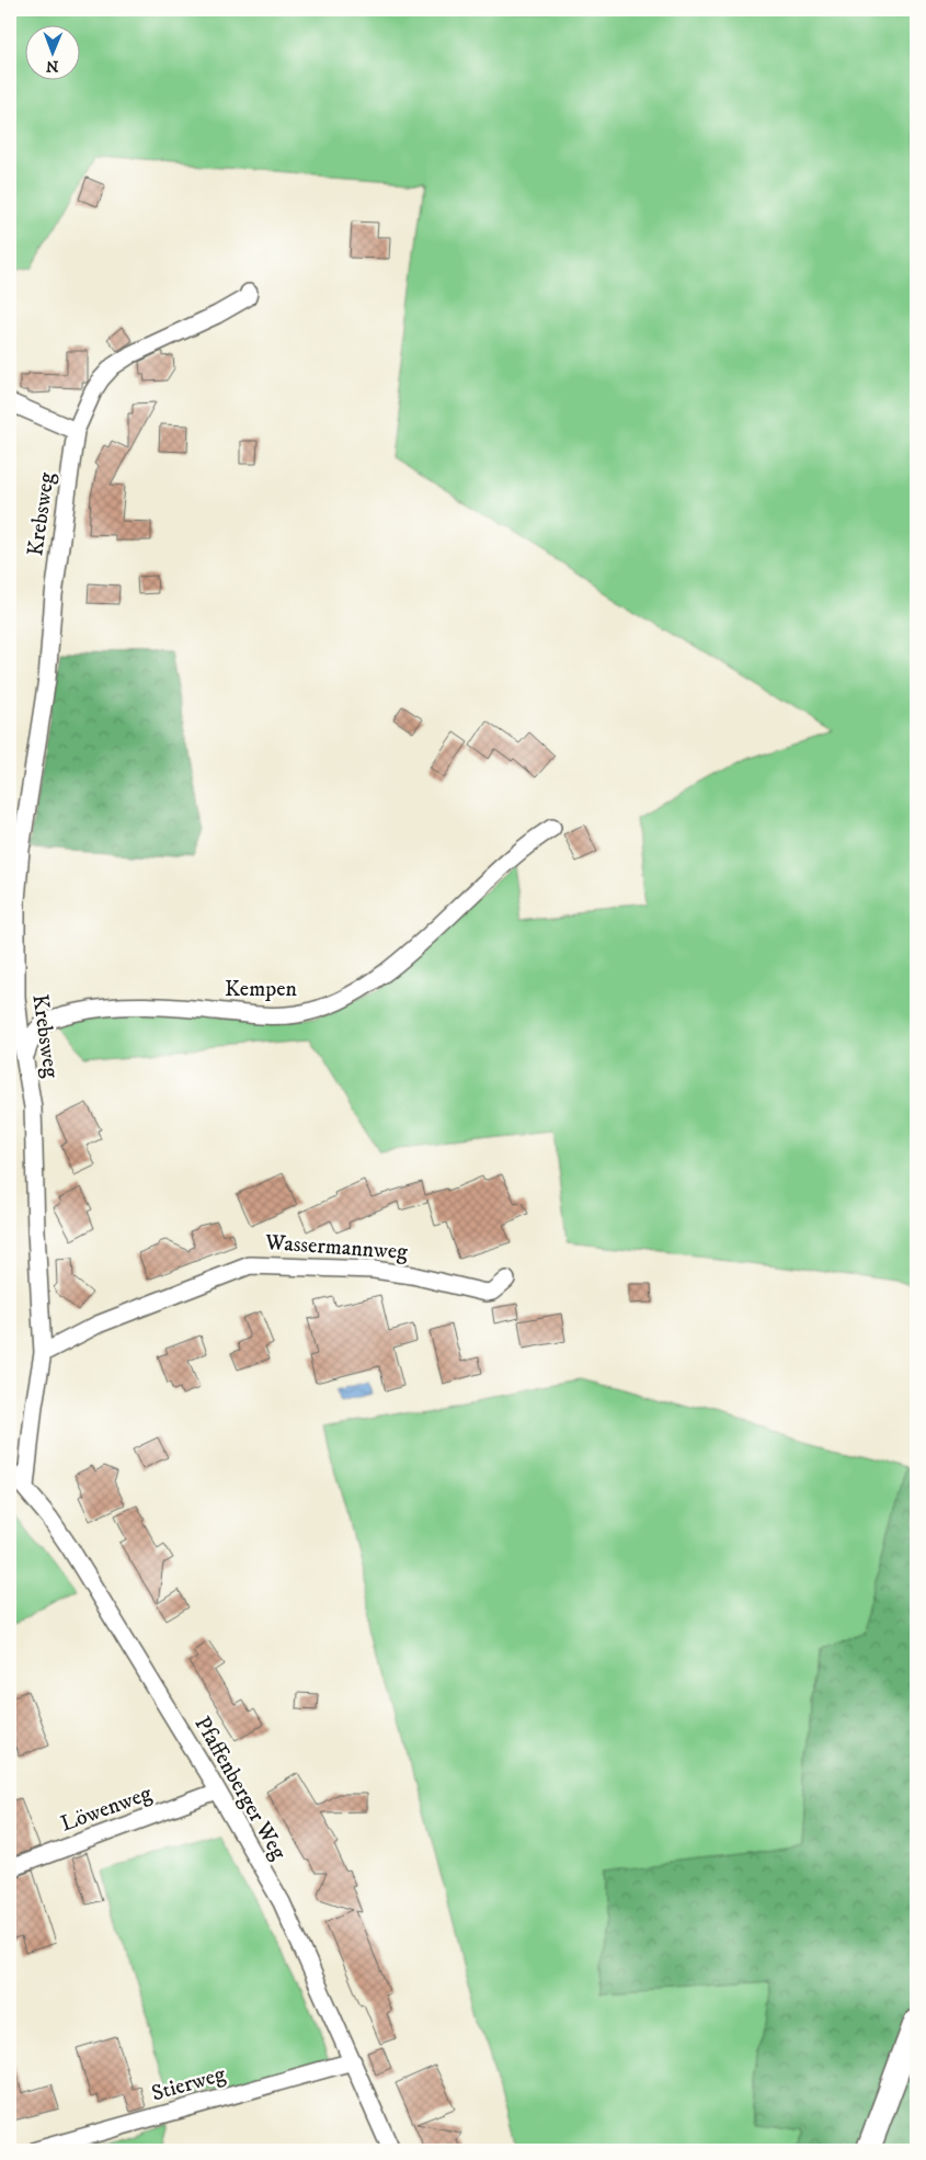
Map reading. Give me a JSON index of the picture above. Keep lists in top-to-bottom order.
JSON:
{
  "streets": {
    "street": [
      "Krebsweg",
      "Kempen",
      "Wassermannweg",
      "Pfaffenberger Weg",
      "Löwenweg",
      "Stierweg"
    ]
  },
  "crossings": [
    ["Krebsweg", "Kempen"],
    ["Krebsweg", "Wassermannweg"],
    ["Krebsweg", "Pfaffenberger Weg"],
    ["Pfaffenberger Weg", "Löwenweg"],
    ["Pfaffenberger Weg", "Stierweg"]
  ],
  "north": "bottom"
}
